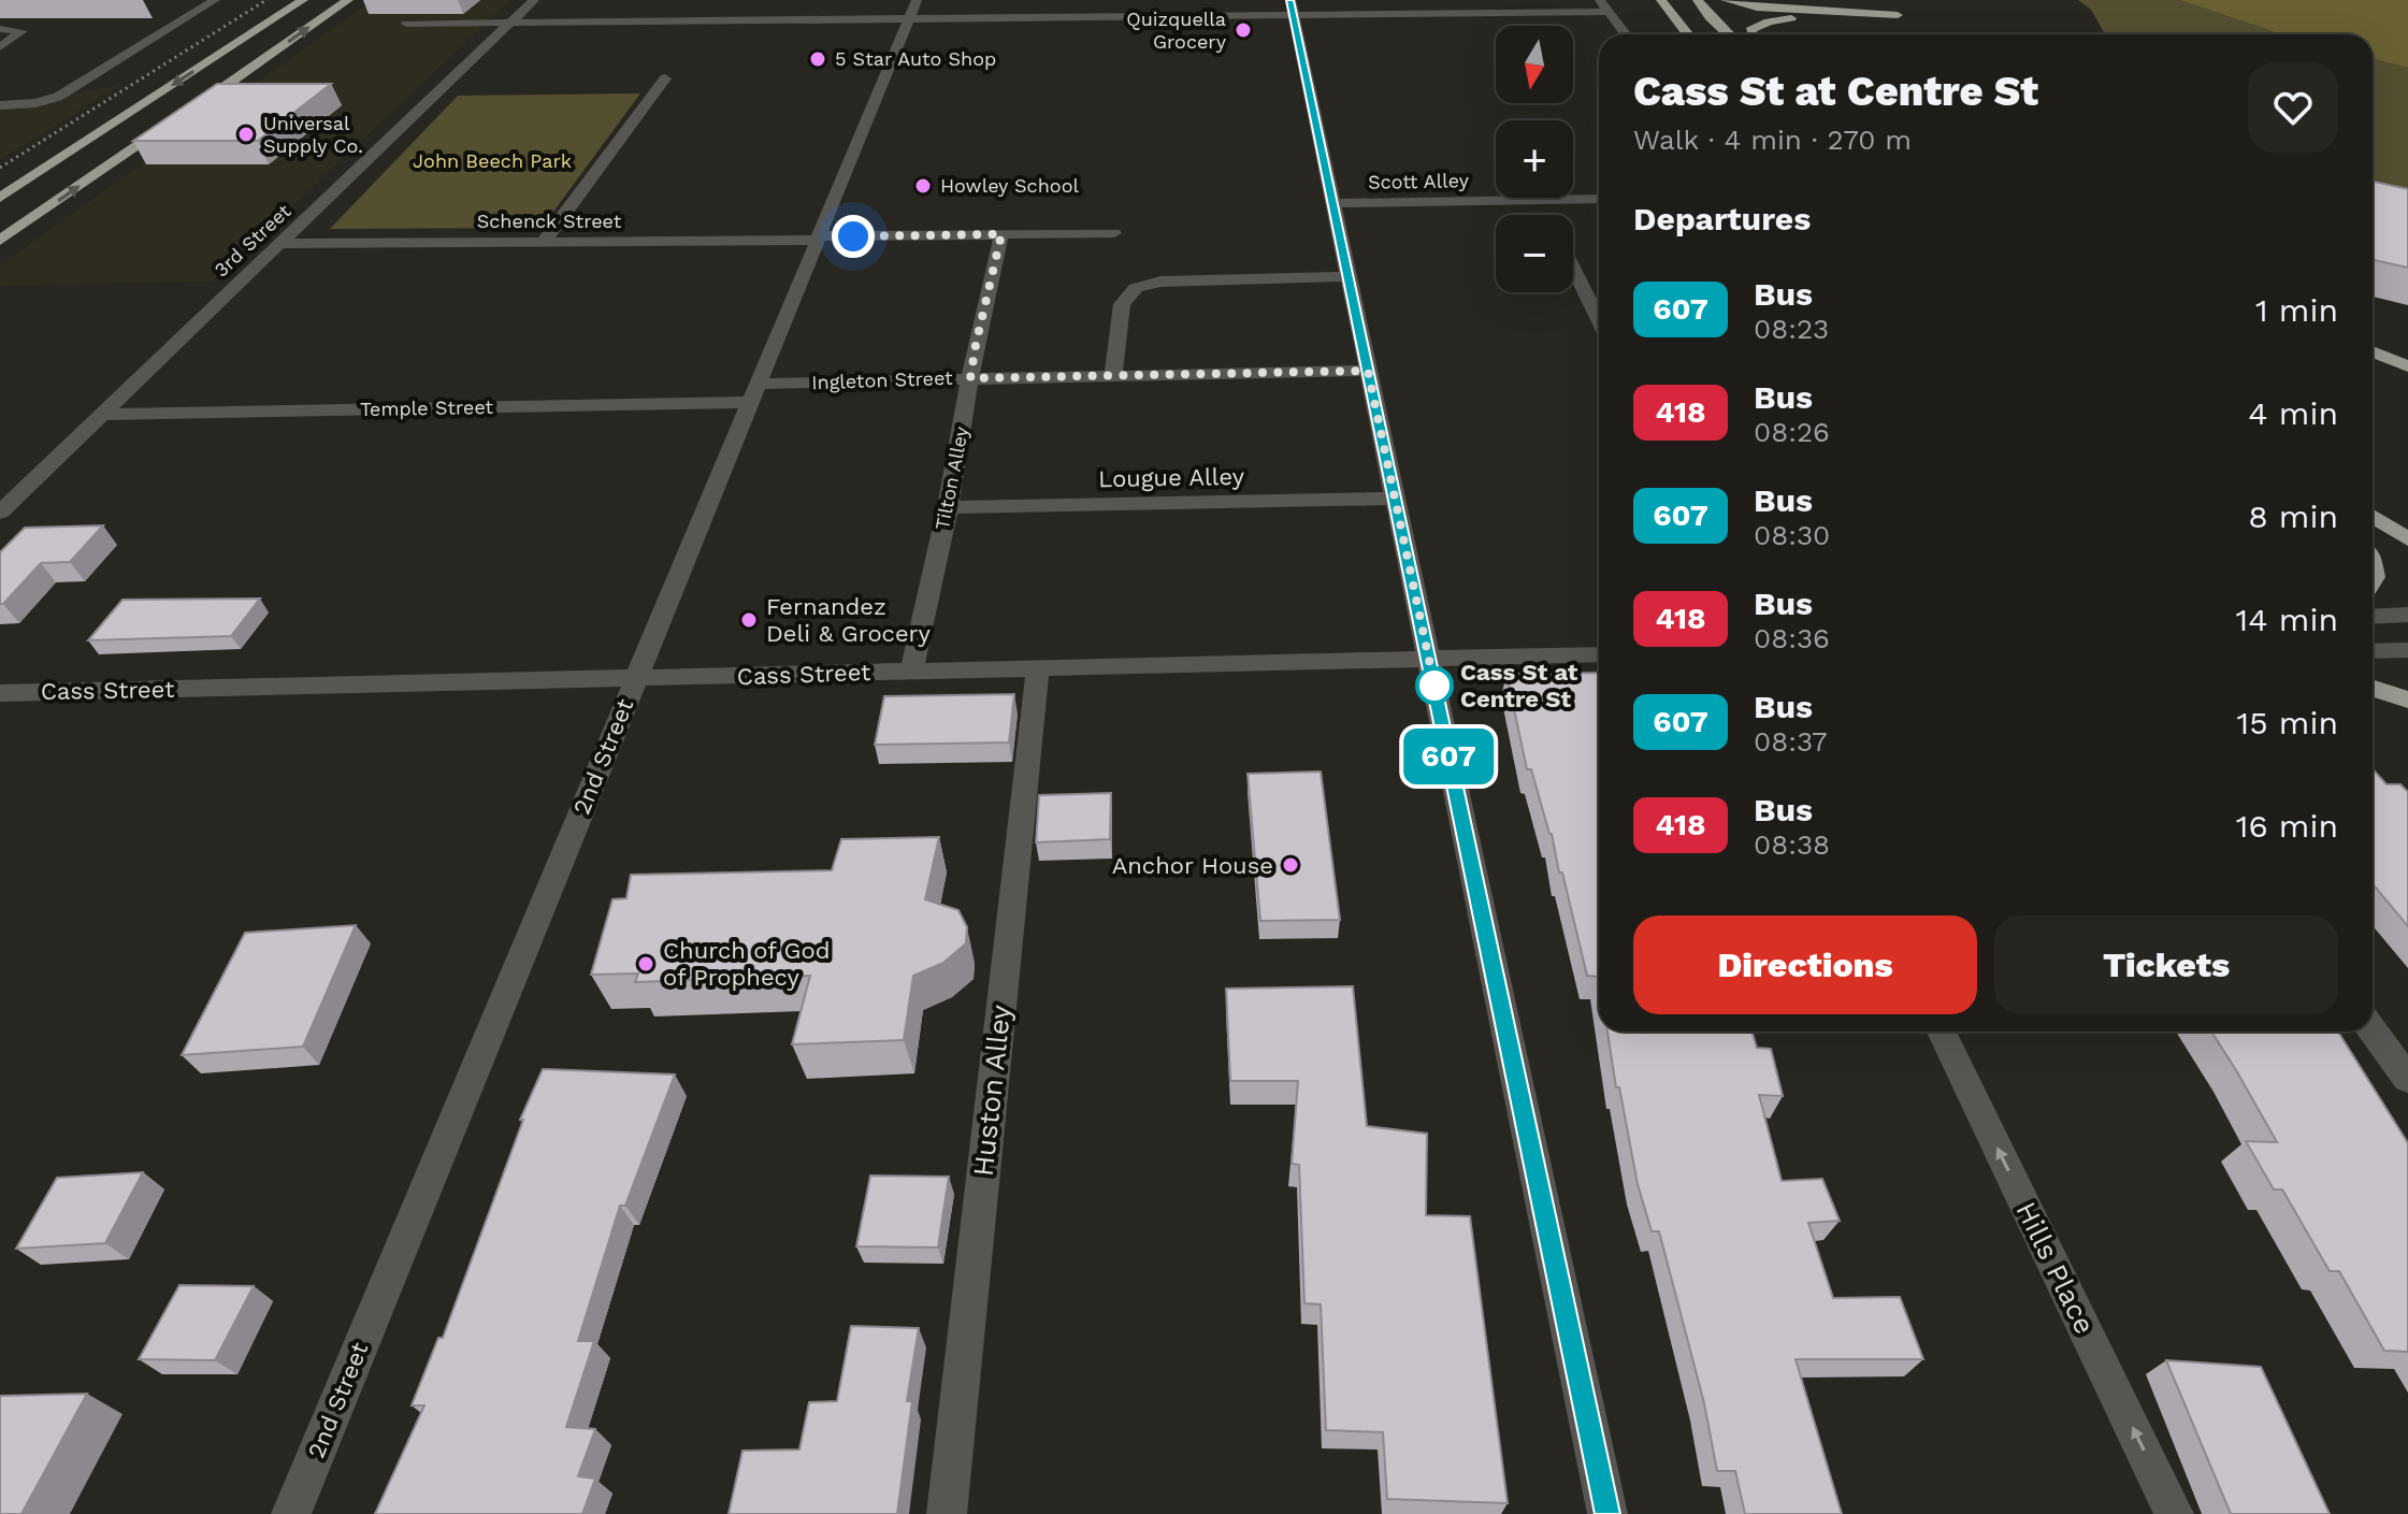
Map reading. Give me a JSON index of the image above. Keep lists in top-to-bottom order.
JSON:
{
  "streets": {
    "street": [
      "Scott Alley",
      "Schenck Street",
      "3rd Street",
      "Ingleton Street",
      "Temple Street",
      "Lougue Alley",
      "Tilton Alley",
      "Cass Street",
      "2nd Street",
      "Huston Alley",
      "Hills Place"
    ]
  },
  "crossings": [
    ["Schenck Street", "3rd Street"],
    ["Schenck Street", "Tilton Alley"],
    ["Schenck Street", "2nd Street"],
    ["3rd Street", "Temple Street"],
    ["Ingleton Street", "Temple Street"],
    ["Ingleton Street", "Tilton Alley"],
    ["Ingleton Street", "2nd Street"],
    ["Temple Street", "2nd Street"],
    ["Lougue Alley", "Tilton Alley"],
    ["Tilton Alley", "Cass Street"],
    ["Cass Street", "2nd Street"],
    ["Cass Street", "Huston Alley"]
  ],
  "one_way": ["Hills Place"],
  "parks": ["John Beech Park"],
  "places": [
    "Quizquella Grocery",
    "5 Star Auto Shop",
    "Universal Supply Co.",
    "Howley School",
    "Fernandez Deli & Grocery",
    "Cass St at Centre St",
    "Anchor House",
    "Church of God of Prophecy"
  ],
  "lines": ["bus line 607"],
  "north": "bottom",
  "page": {
    "on_map": "607",
    "map_buttons": ["+", "−"],
    "heading": [
      ["Cass St at Centre St", "Walk · 4 min · 270 m"],
      "Departures"
    ],
    "list": [
      {
        "mark": "607",
        "name": "Bus",
        "note": "08:23",
        "value": "1 min"
      },
      {
        "mark": "418",
        "name": "Bus",
        "note": "08:26",
        "value": "4 min"
      },
      {
        "mark": "607",
        "name": "Bus",
        "note": "08:30",
        "value": "8 min"
      },
      {
        "mark": "418",
        "name": "Bus",
        "note": "08:36",
        "value": "14 min"
      },
      {
        "mark": "607",
        "name": "Bus",
        "note": "08:37",
        "value": "15 min"
      },
      {
        "mark": "418",
        "name": "Bus",
        "note": "08:38",
        "value": "16 min"
      }
    ],
    "buttons": ["Directions", "Tickets"]
  }
}
